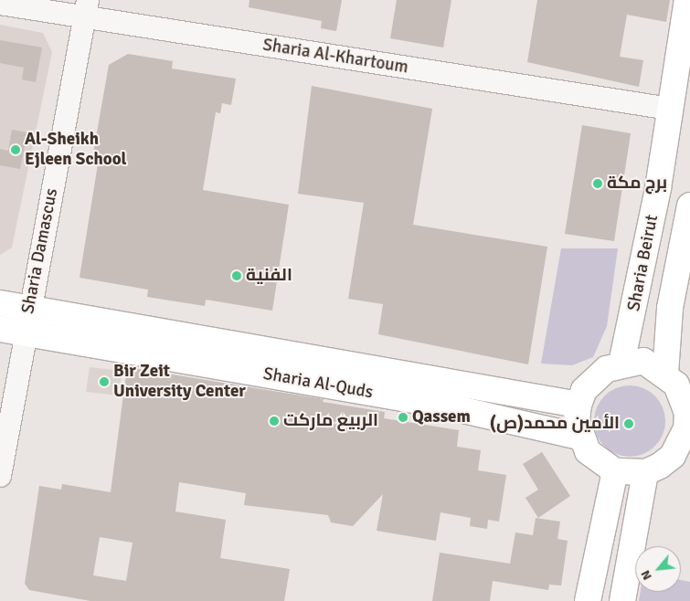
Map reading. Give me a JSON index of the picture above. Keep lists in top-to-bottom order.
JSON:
{
  "streets": {
    "main road": ["Sharia Beirut", "Sharia Al-Quds"],
    "street": ["Sharia Al-Khartoum", "Sharia Damascus"]
  },
  "crossings": [
    ["Sharia Al-Khartoum", "Sharia Damascus"],
    ["Sharia Al-Khartoum", "Sharia Beirut"],
    ["Sharia Damascus", "Sharia Al-Quds"],
    ["Sharia Beirut", "Sharia Al-Quds"]
  ],
  "places": [
    "Al-Sheikh Ejleen School",
    "برج مكة",
    "الفنية",
    "Bir Zeit University Center",
    "Qassem",
    "الربيع ماركت",
    "الأمين محمد(ص)"
  ],
  "north": "bottom left"
}
